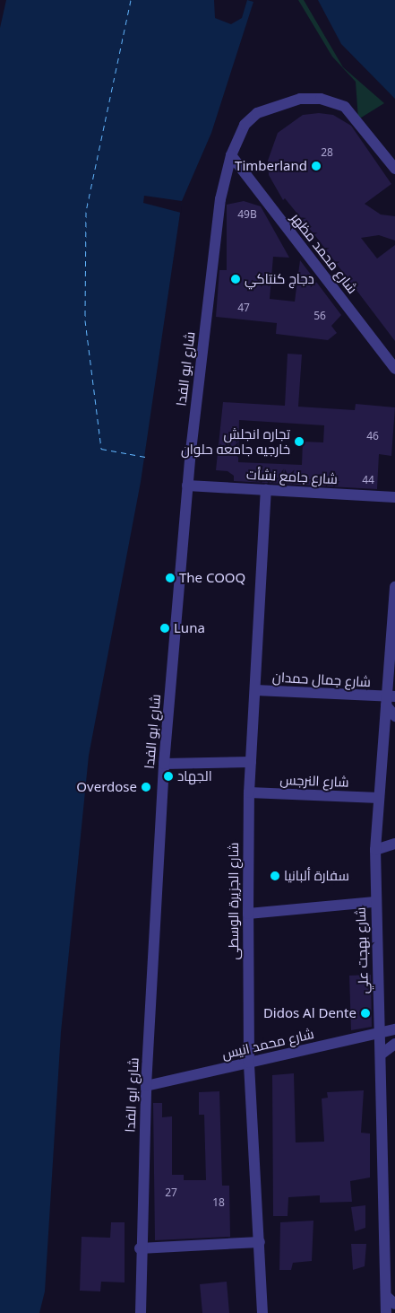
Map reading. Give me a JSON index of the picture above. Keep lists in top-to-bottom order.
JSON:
{
  "streets": {
    "street": [
      "شارع محمد مظهر",
      "شارع ابو الفدا",
      "شارع جامع نشأت",
      "شارع جمال حمدان",
      "شارع النرجس",
      "شارع الجزيرة الوسطى",
      "شارع بهجت علي",
      "شارع محمد انيس"
    ]
  },
  "crossings": [
    ["شارع محمد مظهر", "شارع ابو الفدا"],
    ["شارع ابو الفدا", "شارع جامع نشأت"],
    ["شارع ابو الفدا", "شارع محمد انيس"],
    ["شارع جامع نشأت", "شارع الجزيرة الوسطى"],
    ["شارع جمال حمدان", "شارع الجزيرة الوسطى"],
    ["شارع جمال حمدان", "شارع بهجت علي"],
    ["شارع النرجس", "شارع الجزيرة الوسطى"],
    ["شارع النرجس", "شارع بهجت علي"],
    ["شارع الجزيرة الوسطى", "شارع محمد انيس"],
    ["شارع بهجت علي", "شارع محمد انيس"]
  ],
  "places": [
    "Timberland",
    "دجاج كنتاكي",
    "تجاره انجلش خارجيه جامعه حلوان",
    "The COOQ",
    "Luna",
    "الجهاد",
    "Overdose",
    "سفارة ألبانيا",
    "Didos Al Dente"
  ],
  "house_numbers": [
    "28",
    "49B",
    "47",
    "56",
    "46",
    "44",
    "27",
    "18"
  ]
}
